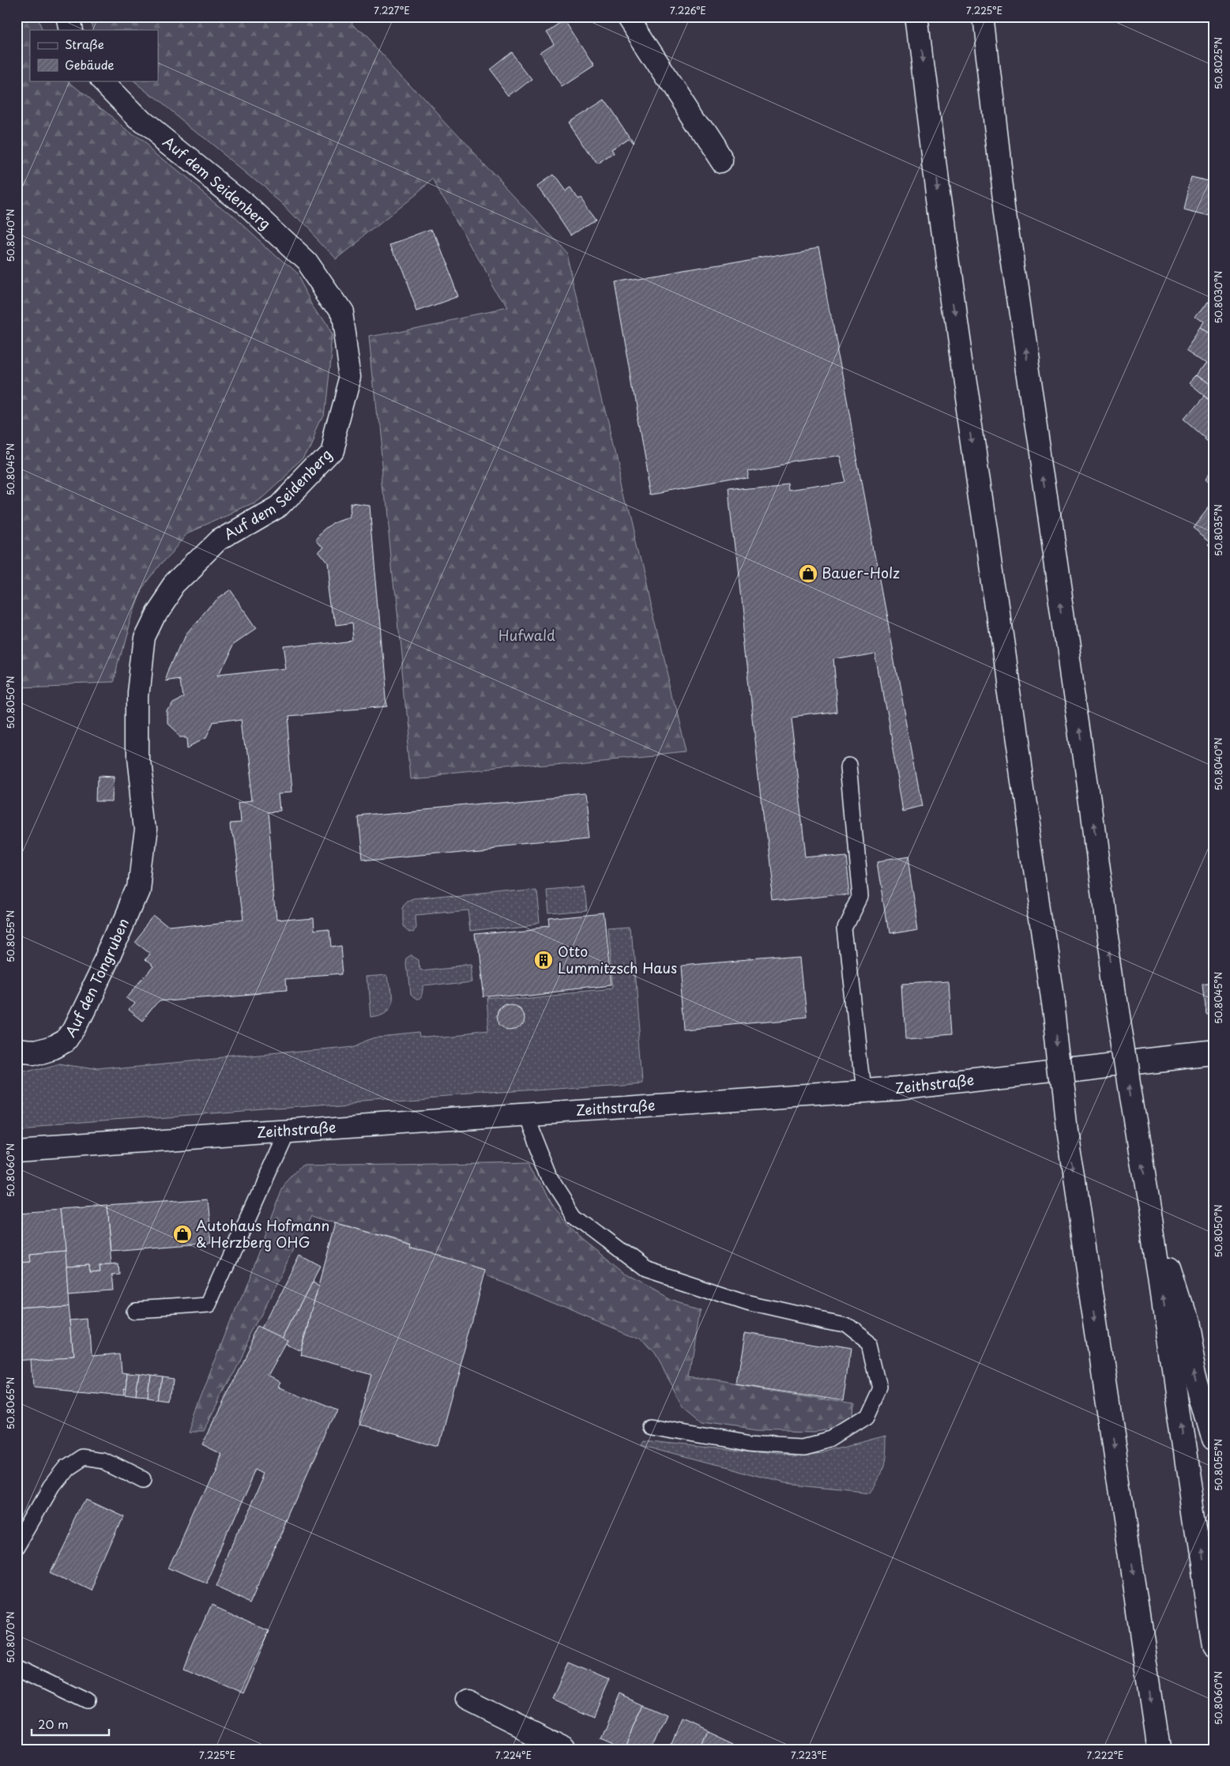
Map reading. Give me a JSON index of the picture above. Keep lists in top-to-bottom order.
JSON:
{
  "streets": {
    "main road": ["Auf dem Seidenberg", "Auf den Tongruben", "Zeithstraße"]
  },
  "crossings": [
    ["Auf dem Seidenberg", "Auf den Tongruben"]
  ],
  "parks": ["Hufwald"],
  "places": {
    "shop": ["Bauer-Holz", "Autohaus Hofmann & Herzberg OHG"],
    "building": ["Otto Lummitzsch Haus"]
  },
  "legend": ["Straße", "Gebäude"],
  "scale_bar": "20 m",
  "coordinates": [
    "7.227°E",
    "7.226°E",
    "7.225°E",
    "50.8025°N",
    "50.8040°N",
    "50.8030°N",
    "50.8045°N",
    "50.8035°N",
    "50.8050°N",
    "50.8055°N",
    "50.8060°N",
    "50.8065°N",
    "50.8070°N",
    "7.224°E",
    "7.223°E",
    "7.222°E"
  ]
}
